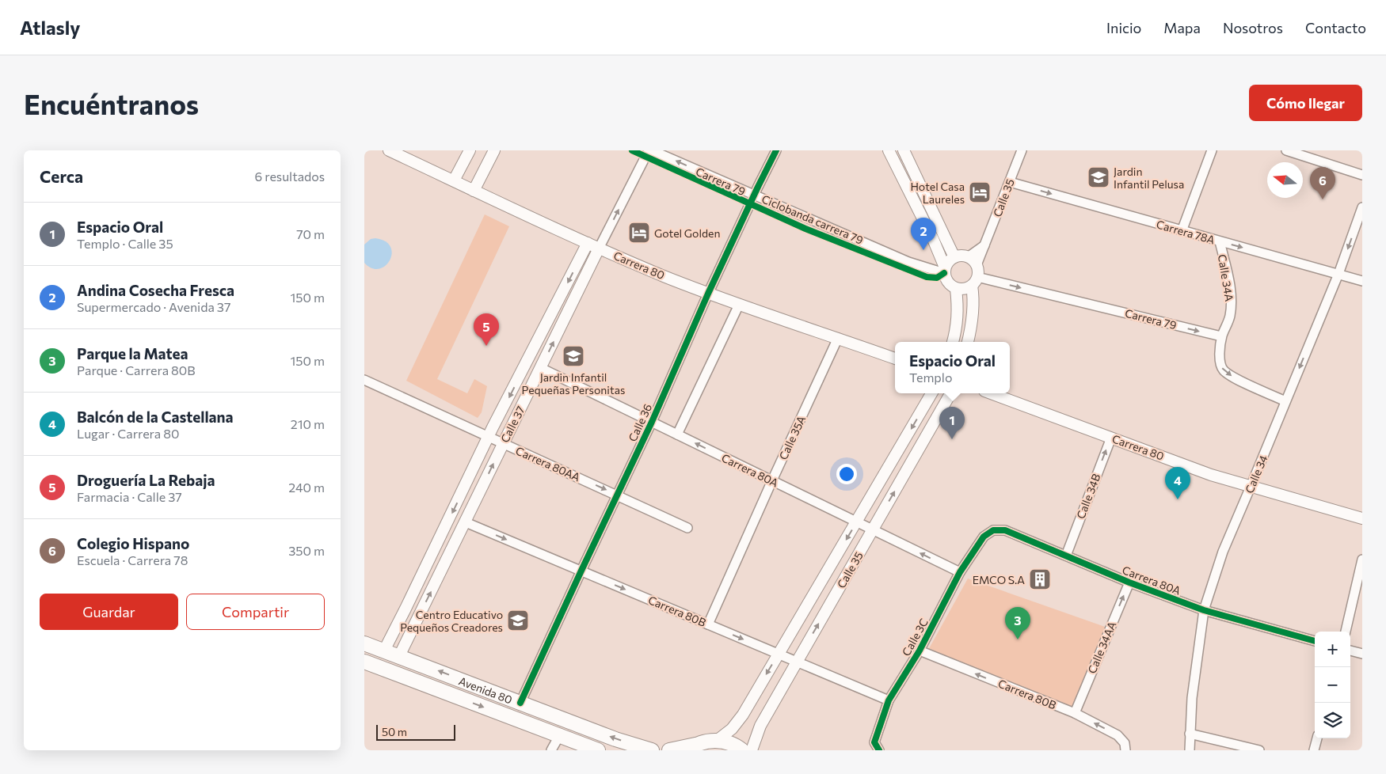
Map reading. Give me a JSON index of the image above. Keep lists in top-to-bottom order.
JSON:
{
  "streets": {
    "main road": ["Avenida 80"],
    "street": [
      "Carrera 79",
      "Calle 35",
      "Carrera 78A",
      "Carrera 80",
      "Calle 34A",
      "Calle 36",
      "Calle 37",
      "Calle 35A",
      "Carrera 80AA",
      "Carrera 80A",
      "Calle 34",
      "Calle 34B",
      "Carrera 80B",
      "Calle 3C",
      "Calle 34AA"
    ],
    "cycle path": ["Ciclobanda carrera 79"]
  },
  "crossings": [
    ["Carrera 79", "Calle 35"],
    ["Carrera 79", "Calle 34A"],
    ["Carrera 79", "Calle 36"],
    ["Carrera 79", "Calle 37"],
    ["Calle 35", "Carrera 78A"],
    ["Calle 35", "Carrera 80A"],
    ["Calle 35", "Carrera 80B"],
    ["Carrera 78A", "Calle 34A"],
    ["Carrera 78A", "Calle 34"],
    ["Carrera 80", "Calle 36"],
    ["Carrera 80", "Calle 37"],
    ["Carrera 80", "Calle 35A"],
    ["Carrera 80", "Calle 34"],
    ["Carrera 80", "Calle 34B"],
    ["Calle 36", "Carrera 80AA"],
    ["Calle 36", "Carrera 80A"],
    ["Calle 36", "Carrera 80B"],
    ["Calle 36", "Avenida 80"],
    ["Calle 37", "Carrera 80AA"],
    ["Calle 37", "Carrera 80A"],
    ["Calle 37", "Carrera 80B"],
    ["Calle 37", "Avenida 80"],
    ["Calle 35A", "Carrera 80A"],
    ["Calle 35A", "Carrera 80B"],
    ["Carrera 80A", "Calle 34"],
    ["Carrera 80A", "Calle 34B"],
    ["Carrera 80A", "Calle 3C"],
    ["Carrera 80A", "Calle 34AA"],
    ["Carrera 80B", "Calle 3C"],
    ["Carrera 80B", "Calle 34AA"]
  ],
  "one_way": [
    "Carrera 78A",
    "Carrera 80AA",
    "Calle 34",
    "Calle 34B",
    "Calle 34AA"
  ],
  "places": {
    "school or university": ["Jardin Infantil Pelusa", "Jardin Infantil Pequeñas Personitas", "Centro Educativo Pequeños Creadores"],
    "hotel": ["Hotel Casa Laureles", "Gotel Golden"],
    "building": ["EMCO S.A"]
  },
  "scale_bar": "50 m",
  "north": "left",
  "page": {
    "header": "Atlasly",
    "nav": [
      "Inicio",
      "Mapa",
      "Nosotros",
      "Contacto"
    ],
    "buttons": [
      "Cómo llegar",
      ["Guardar", "Compartir"]
    ],
    "title": "Encuéntranos",
    "heading": ["Cerca", "6 resultados"],
    "pins": [
      "6",
      "2",
      "5",
      "1",
      "4",
      "3"
    ],
    "list": [
      {
        "mark": "1",
        "name": "Espacio Oral",
        "note": "Templo · Calle 35",
        "value": "70 m"
      },
      {
        "mark": "2",
        "name": "Andina Cosecha Fresca",
        "note": "Supermercado · Avenida 37",
        "value": "150 m"
      },
      {
        "mark": "3",
        "name": "Parque la Matea",
        "note": "Parque · Carrera 80B",
        "value": "150 m"
      },
      {
        "mark": "4",
        "name": "Balcón de la Castellana",
        "note": "Lugar · Carrera 80",
        "value": "210 m"
      },
      {
        "mark": "5",
        "name": "Droguería La Rebaja",
        "note": "Farmacia · Calle 37",
        "value": "240 m"
      },
      {
        "mark": "6",
        "name": "Colegio Hispano",
        "note": "Escuela · Carrera 78",
        "value": "350 m"
      }
    ],
    "popup": ["Espacio Oral", "Templo"],
    "map_buttons": ["+", "−"],
    "scale": "50 m"
  }
}
